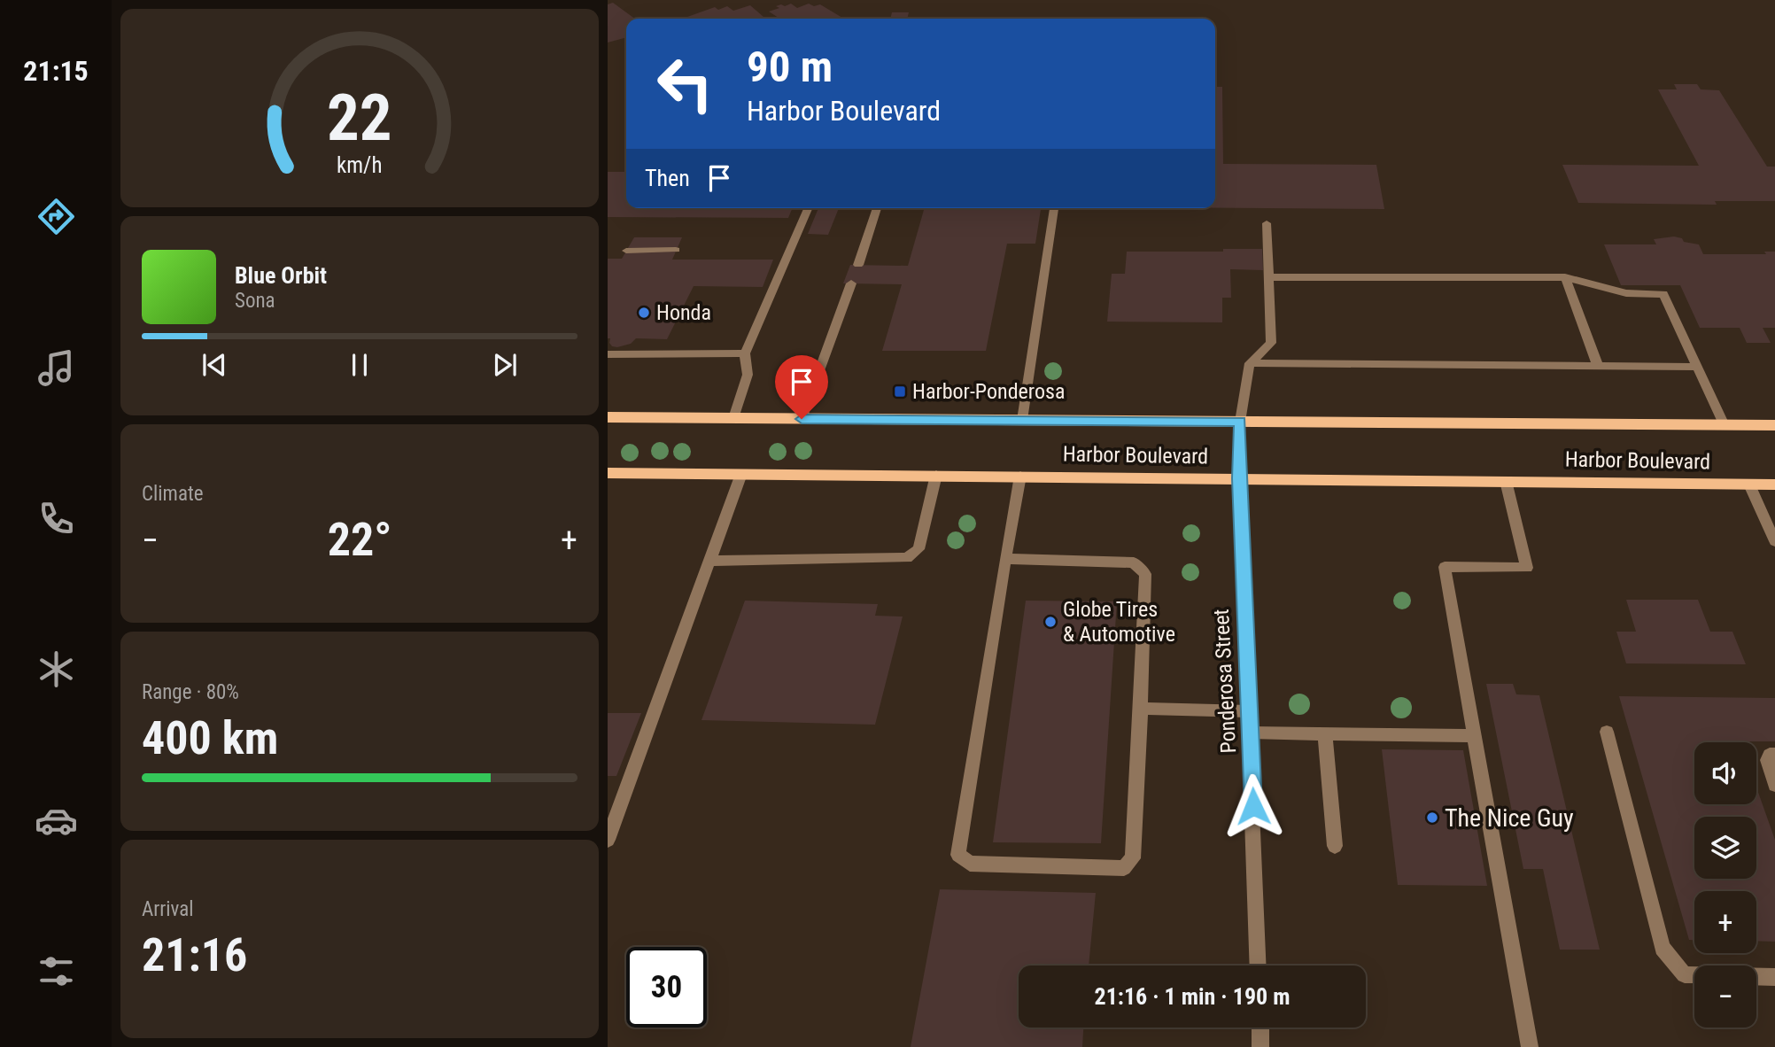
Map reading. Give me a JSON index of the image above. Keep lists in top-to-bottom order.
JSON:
{
  "streets": {
    "main road": ["Harbor Boulevard"],
    "street": ["Ponderosa Street"]
  },
  "crossings": [
    ["Harbor Boulevard", "Ponderosa Street"]
  ],
  "places": {
    "other": ["Honda", "Globe Tires & Automotive", "The Nice Guy"],
    "transit": ["Harbor-Ponderosa"]
  },
  "page": {
    "tabs": "21:15",
    "turn": ["90 m", "Harbor Boulevard"],
    "then": "Then",
    "song": ["Blue Orbit", "Sona"],
    "tile": [
      "Climate",
      ["Range · 80%", "400 km"],
      ["Arrival", "21:16"]
    ],
    "heat": ["−", "22°", "+"],
    "map_buttons": ["+", "−"],
    "limit": "30",
    "trip": "21:16 · 1 min · 190 m",
    "gauge": ["22", "km/h"]
  }
}
